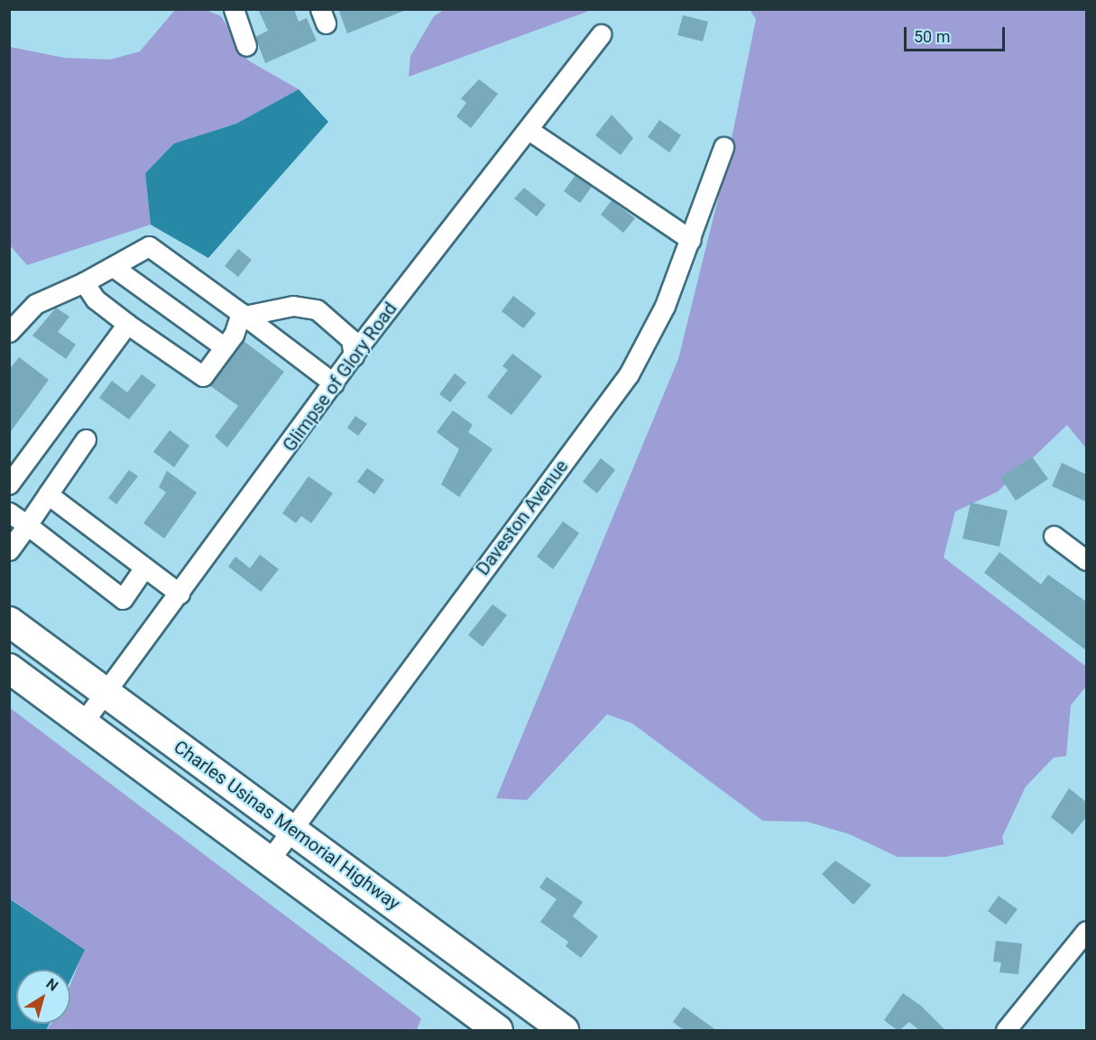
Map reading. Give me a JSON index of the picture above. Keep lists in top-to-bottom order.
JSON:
{
  "streets": {
    "highway": ["Charles Usinas Memorial Highway"],
    "street": ["Glimpse of Glory Road", "Daveston Avenue"]
  },
  "crossings": [
    ["Glimpse of Glory Road", "Charles Usinas Memorial Highway"],
    ["Daveston Avenue", "Charles Usinas Memorial Highway"]
  ],
  "scale_bar": "50 m",
  "north": "top right"
}
